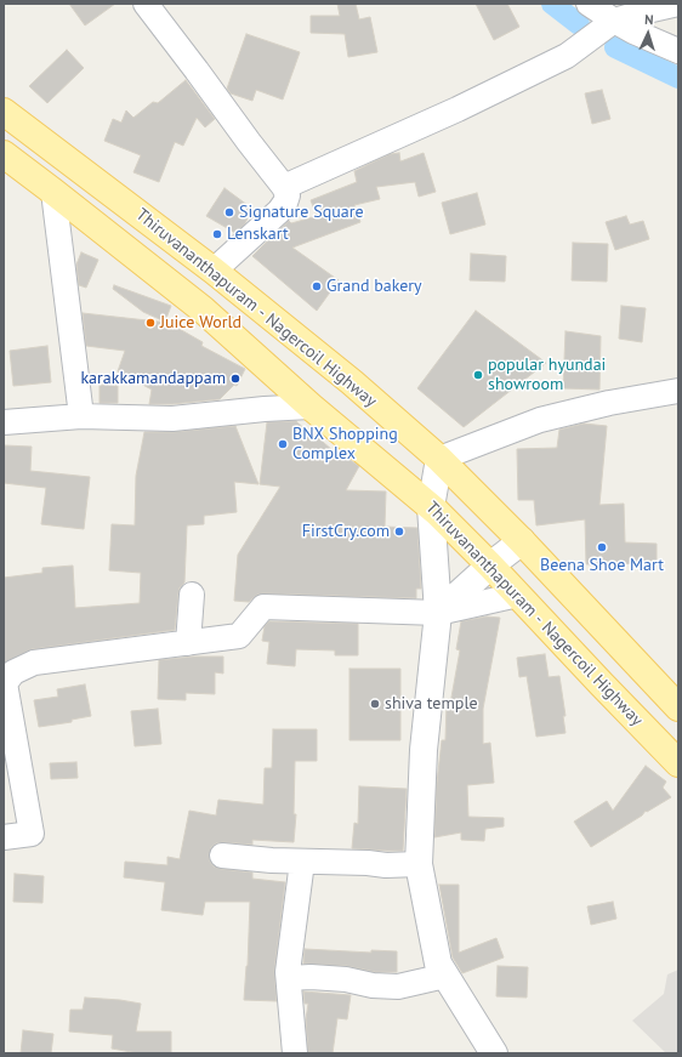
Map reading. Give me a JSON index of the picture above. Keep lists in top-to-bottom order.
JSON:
{
  "streets": {
    "main road": ["Thiruvananthapuram - Nagercoil Highway"]
  },
  "places": [
    "Signature Square",
    "Lenskart",
    "Grand bakery",
    "Juice World",
    "popular hyundai showroom",
    "karakkamandappam",
    "BNX Shopping Complex",
    "FirstCry.com",
    "Beena Shoe Mart",
    "shiva temple"
  ],
  "north": "top"
}
